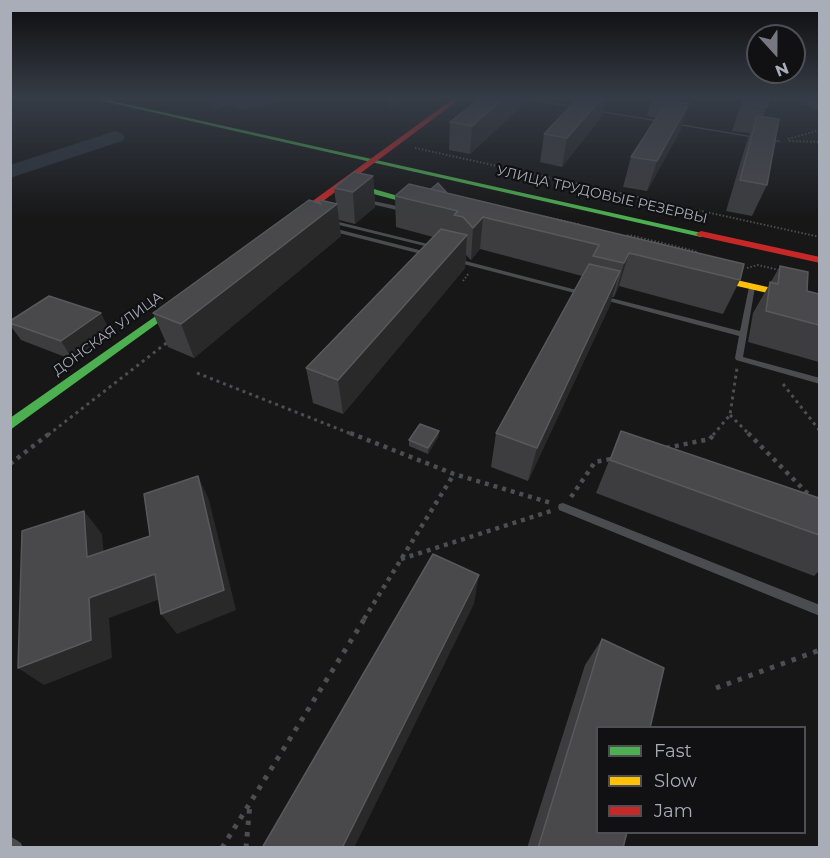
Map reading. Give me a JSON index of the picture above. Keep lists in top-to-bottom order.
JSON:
{
  "streets": {
    "street": ["УЛИЦА ТРУДОВЫЕ РЕЗЕРВЫ", "ДОНСКАЯ УЛИЦА"]
  },
  "legend": ["Fast", "Slow", "Jam"],
  "north": "bottom"
}
